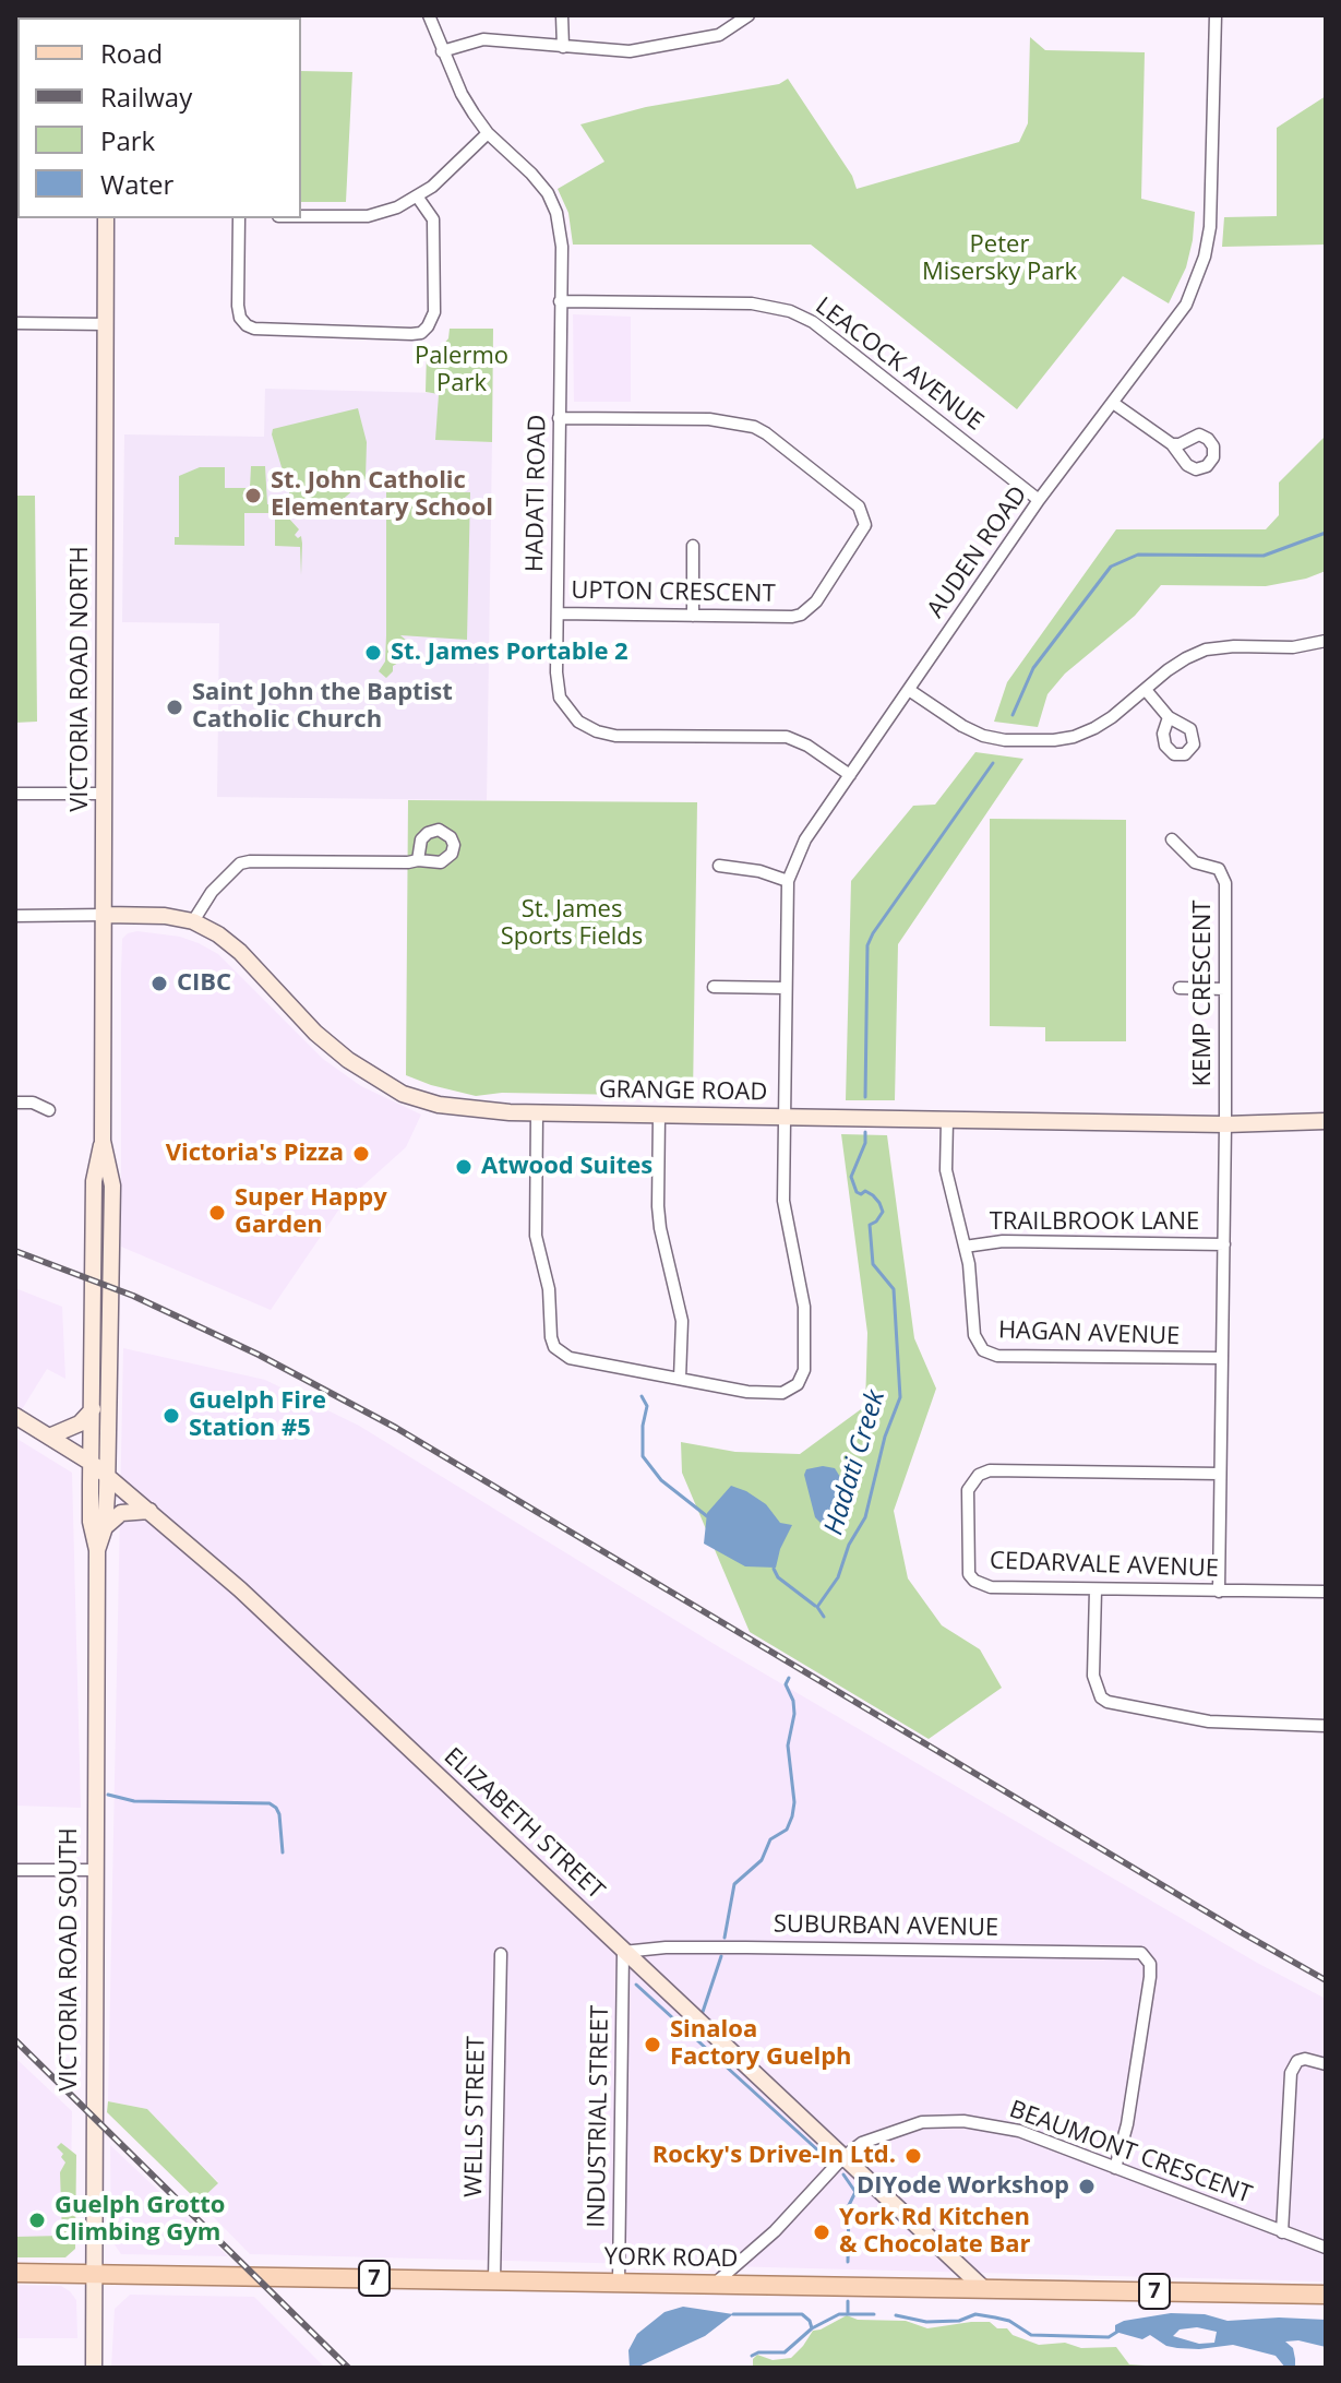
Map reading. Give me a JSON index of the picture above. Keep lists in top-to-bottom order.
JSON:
{
  "streets": {
    "main road": [
      "VICTORIA ROAD NORTH",
      "GRANGE ROAD",
      "ELIZABETH STREET",
      "VICTORIA ROAD SOUTH",
      "YORK ROAD",
      "7"
    ],
    "street": [
      "LEACOCK AVENUE",
      "HADATI ROAD",
      "AUDEN ROAD",
      "UPTON CRESCENT",
      "KEMP CRESCENT",
      "TRAILBROOK LANE",
      "HAGAN AVENUE",
      "CEDARVALE AVENUE",
      "SUBURBAN AVENUE",
      "WELLS STREET",
      "INDUSTRIAL STREET",
      "BEAUMONT CRESCENT"
    ]
  },
  "crossings": [
    ["LEACOCK AVENUE", "HADATI ROAD"],
    ["LEACOCK AVENUE", "AUDEN ROAD"],
    ["HADATI ROAD", "AUDEN ROAD"],
    ["HADATI ROAD", "UPTON CRESCENT"],
    ["AUDEN ROAD", "GRANGE ROAD"],
    ["VICTORIA ROAD NORTH", "GRANGE ROAD"],
    ["VICTORIA ROAD NORTH", "VICTORIA ROAD SOUTH"],
    ["KEMP CRESCENT", "GRANGE ROAD"],
    ["KEMP CRESCENT", "TRAILBROOK LANE"],
    ["KEMP CRESCENT", "HAGAN AVENUE"],
    ["KEMP CRESCENT", "CEDARVALE AVENUE"],
    ["GRANGE ROAD", "HAGAN AVENUE"],
    ["TRAILBROOK LANE", "HAGAN AVENUE"],
    ["ELIZABETH STREET", "SUBURBAN AVENUE"],
    ["ELIZABETH STREET", "VICTORIA ROAD SOUTH"],
    ["ELIZABETH STREET", "INDUSTRIAL STREET"],
    ["ELIZABETH STREET", "BEAUMONT CRESCENT"],
    ["ELIZABETH STREET", "YORK ROAD"],
    ["SUBURBAN AVENUE", "INDUSTRIAL STREET"],
    ["SUBURBAN AVENUE", "BEAUMONT CRESCENT"],
    ["VICTORIA ROAD SOUTH", "YORK ROAD"],
    ["WELLS STREET", "YORK ROAD"],
    ["INDUSTRIAL STREET", "YORK ROAD"],
    ["BEAUMONT CRESCENT", "YORK ROAD"]
  ],
  "water": ["Hadati Creek"],
  "parks": ["Peter Misersky Park", "Palermo Park", "St. James Sports Fields"],
  "places": [
    "St. John Catholic Elementary School",
    "St. James Portable 2",
    "Saint John the Baptist Catholic Church",
    "CIBC",
    "Victoria's Pizza",
    "Atwood Suites",
    "Super Happy Garden",
    "Guelph Fire Station #5",
    "Sinaloa Factory Guelph",
    "Rocky's Drive-In Ltd.",
    "DIYode Workshop",
    "Guelph Grotto Climbing Gym",
    "York Rd Kitchen & Chocolate Bar"
  ],
  "legend": [
    "Road",
    "Railway",
    "Park",
    "Water"
  ]
}
